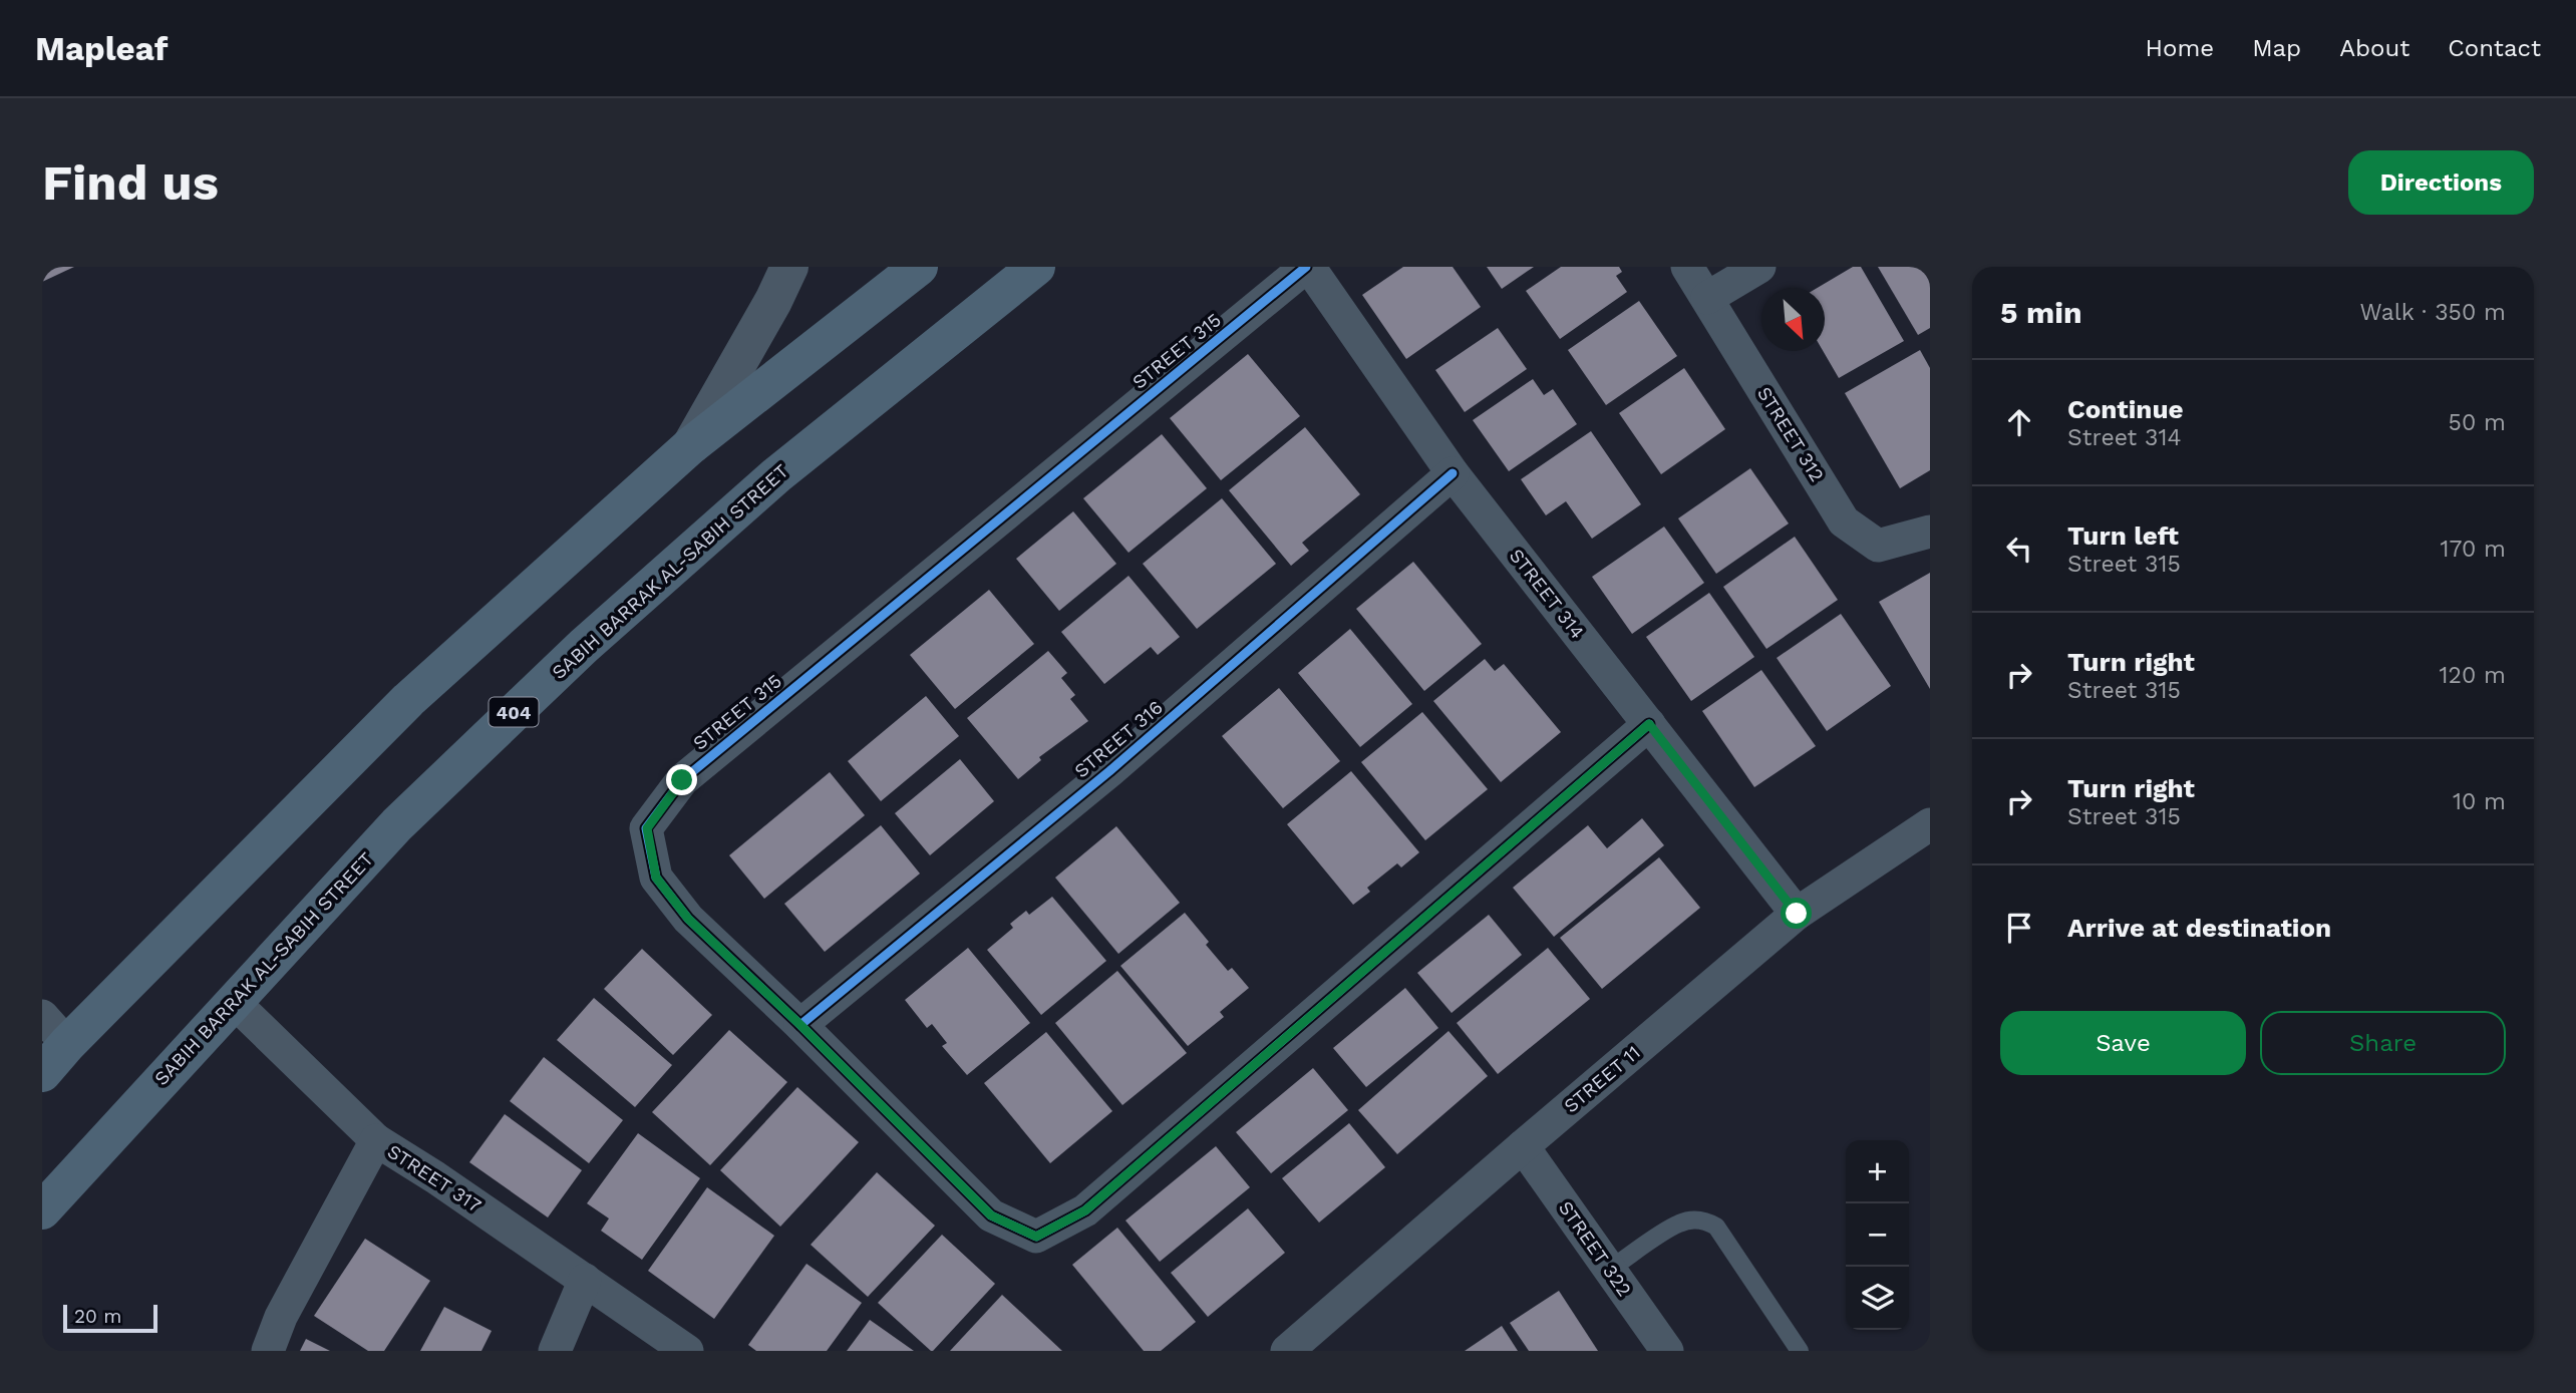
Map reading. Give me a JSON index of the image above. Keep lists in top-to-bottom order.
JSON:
{
  "streets": {
    "main road": ["SABIH BARRAK AL-SABIH STREET", "404"],
    "street": [
      "STREET 315",
      "STREET 312",
      "STREET 314",
      "STREET 316",
      "STREET 11",
      "STREET 317",
      "STREET 322"
    ]
  },
  "crossings": [
    ["STREET 315", "STREET 314"],
    ["STREET 315", "STREET 316"],
    ["STREET 314", "STREET 316"],
    ["STREET 314", "STREET 11"],
    ["STREET 11", "STREET 322"]
  ],
  "scale_bar": "20 m",
  "north": "bottom right",
  "page": {
    "header": "Mapleaf",
    "nav": [
      "Home",
      "Map",
      "About",
      "Contact"
    ],
    "buttons": [
      "Directions",
      ["Save", "Share"]
    ],
    "title": "Find us",
    "heading": ["5 min", "Walk · 350 m"],
    "list": [
      ["Continue", "Street 314", "50 m"],
      ["Turn left", "Street 315", "170 m"],
      ["Turn right", "Street 315", "120 m"],
      ["Turn right", "Street 315", "10 m"],
      "Arrive at destination"
    ],
    "map_buttons": ["+", "−"],
    "scale": "20 m"
  }
}
